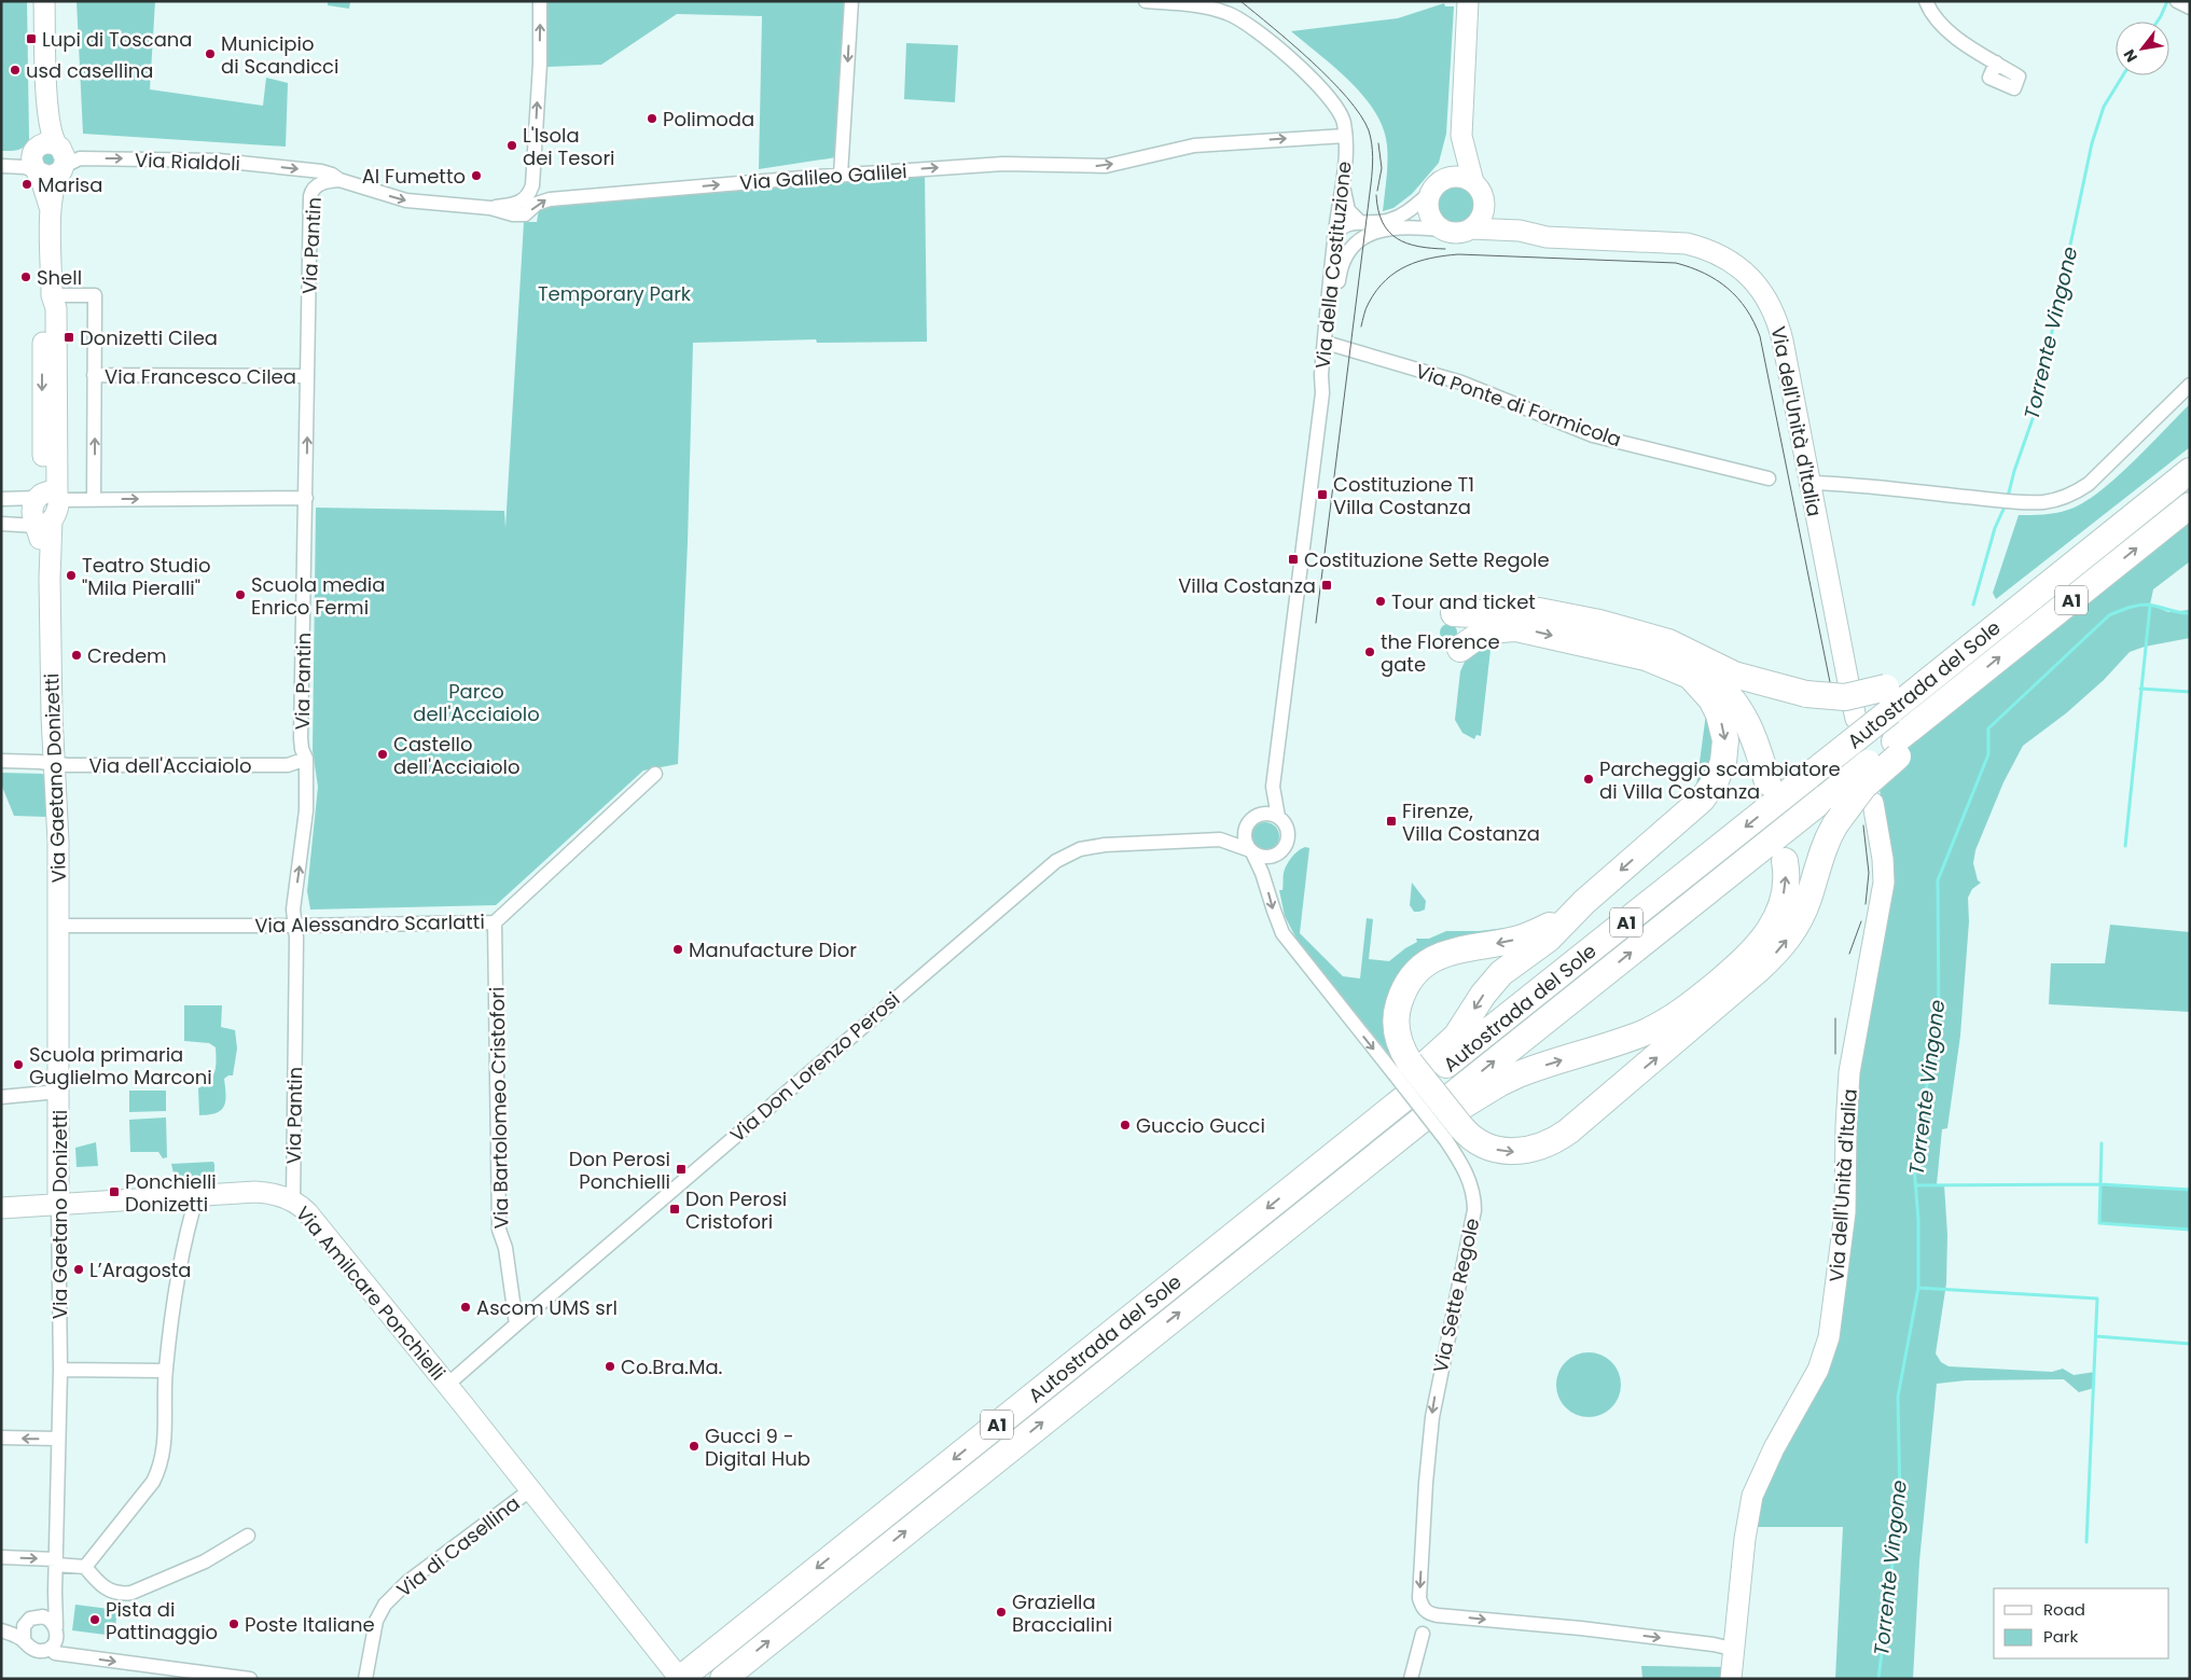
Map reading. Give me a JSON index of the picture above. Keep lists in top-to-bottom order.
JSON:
{
  "streets": {
    "highway": ["A1", "Autostrada del Sole"],
    "street": [
      "Via Rialdoli",
      "Via Galileo Galilei",
      "Via Pantin",
      "Via della Costituzione",
      "Via Francesco Cilea",
      "Via Ponte di Formicola",
      "Via dell'Unità d'Italia",
      "Via dell'Acciaiolo",
      "Via Gaetano Donizetti",
      "Via Alessandro Scarlatti",
      "Via Don Lorenzo Perosi",
      "Via Bartolomeo Cristofori",
      "Via Amilcare Ponchielli",
      "Via Sette Regole",
      "Via di Casellina"
    ]
  },
  "crossings": [
    ["Via Rialdoli", "Via Galileo Galilei"],
    ["Via Rialdoli", "Via Gaetano Donizetti"],
    ["Via Galileo Galilei", "Via Pantin"],
    ["Via Galileo Galilei", "Via della Costituzione"],
    ["Via Pantin", "Via Francesco Cilea"],
    ["Via Pantin", "Via dell'Acciaiolo"],
    ["Via Pantin", "Via Alessandro Scarlatti"],
    ["Via Pantin", "Via Amilcare Ponchielli"],
    ["Via della Costituzione", "Via Ponte di Formicola"],
    ["Via della Costituzione", "Via dell'Unità d'Italia"],
    ["Via della Costituzione", "Via Don Lorenzo Perosi"],
    ["Via dell'Unità d'Italia", "Via Sette Regole"],
    ["Autostrada del Sole", "Via Sette Regole"],
    ["Autostrada del Sole", "Via di Casellina"],
    ["Via dell'Acciaiolo", "Via Gaetano Donizetti"],
    ["Via Gaetano Donizetti", "Via Alessandro Scarlatti"],
    ["Via Gaetano Donizetti", "Via Amilcare Ponchielli"],
    ["Via Alessandro Scarlatti", "Via Bartolomeo Cristofori"],
    ["Via Don Lorenzo Perosi", "Via Bartolomeo Cristofori"],
    ["Via Don Lorenzo Perosi", "Via Amilcare Ponchielli"],
    ["Via Amilcare Ponchielli", "Via di Casellina"]
  ],
  "one_way": ["Via Rialdoli", "Via Galileo Galilei"],
  "water": ["Torrente Vingone"],
  "parks": ["Temporary Park", "Parco dell'Acciaiolo"],
  "places": {
    "transit": [
      "Lupi di Toscana",
      "Donizetti Cilea",
      "Costituzione T1 Villa Costanza",
      "Costituzione Sette Regole",
      "Villa Costanza",
      "Firenze, Villa Costanza",
      "Don Perosi Ponchielli",
      "Ponchielli Donizetti",
      "Don Perosi Cristofori"
    ],
    "other": [
      "Municipio di Scandicci",
      "usd casellina",
      "Polimoda",
      "L'Isola dei Tesori",
      "Al Fumetto",
      "Marisa",
      "Shell",
      "Teatro Studio \"Mila Pieralli\"",
      "Scuola media Enrico Fermi",
      "Tour and ticket",
      "the Florence gate",
      "Credem",
      "Castello dell'Acciaiolo",
      "Parcheggio scambiatore di Villa Costanza",
      "Manufacture Dior",
      "Scuola primaria Guglielmo Marconi",
      "Guccio Gucci",
      "L’Aragosta",
      "Ascom UMS srl",
      "Co.Bra.Ma.",
      "Gucci 9 - Digital Hub",
      "Graziella Braccialini",
      "Pista di Pattinaggio",
      "Poste Italiane"
    ]
  },
  "legend": ["Road", "Park"],
  "north": "bottom left"
}
